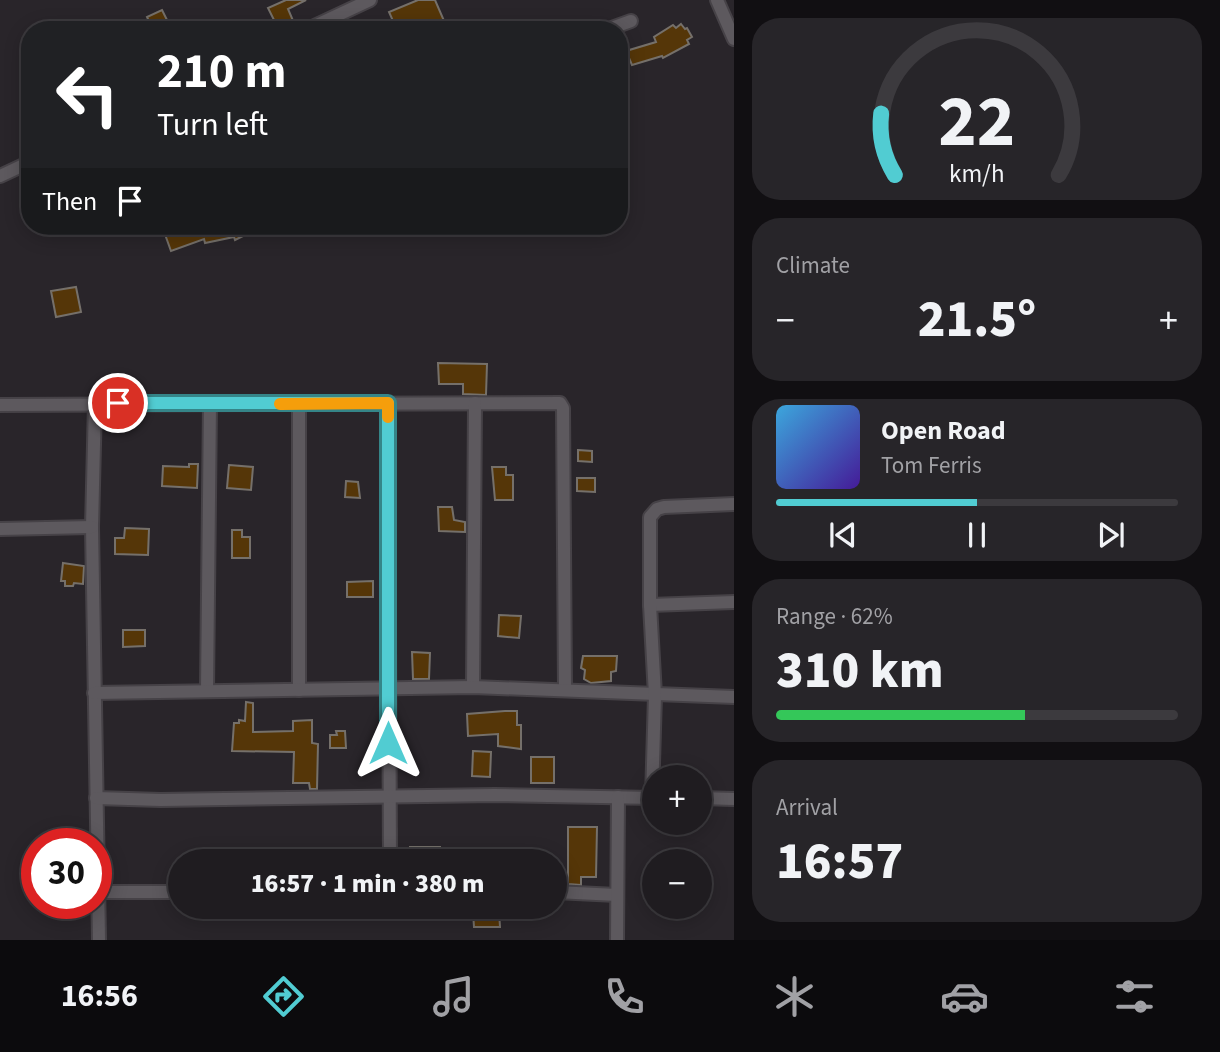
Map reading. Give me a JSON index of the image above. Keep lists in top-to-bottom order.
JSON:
{
  "page": {
    "turn": ["210 m", "Turn left"],
    "then": "Then",
    "tile": [
      "Climate",
      ["Range · 62%", "310 km"],
      ["Arrival", "16:57"]
    ],
    "heat": ["−", "21.5°", "+"],
    "song": ["Open Road", "Tom Ferris"],
    "map_buttons": ["+", "−"],
    "limit": "30",
    "trip": "16:57 · 1 min · 380 m",
    "tabs": "16:56",
    "gauge": ["22", "km/h"]
  }
}
